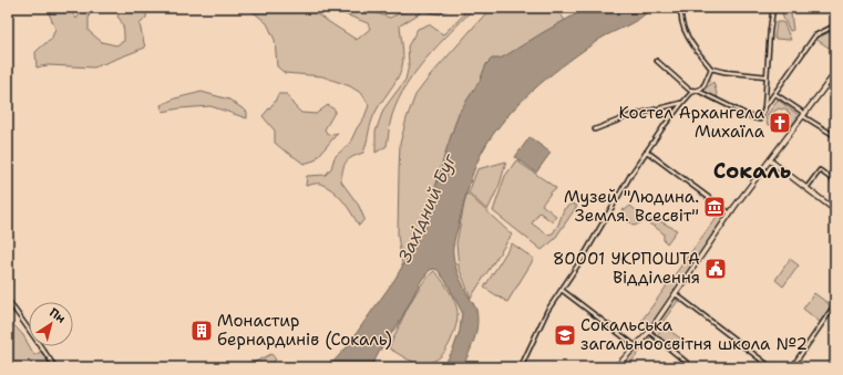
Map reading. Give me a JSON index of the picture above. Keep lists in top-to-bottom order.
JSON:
{
  "districts": ["Сокаль"],
  "water": ["Західний Буг"],
  "places": {
    "church": ["Костел Архангела Михаїла"],
    "museum": ["Музей \"Людина. Земля. Всесвіт\""],
    "public building": ["80001 УКРПОШТА Відділення"],
    "building": ["Монастир бернардинів (Сокаль)"],
    "school or university": ["Сокальська загальноосвітня школа №2"]
  },
  "north": "top right"
}
